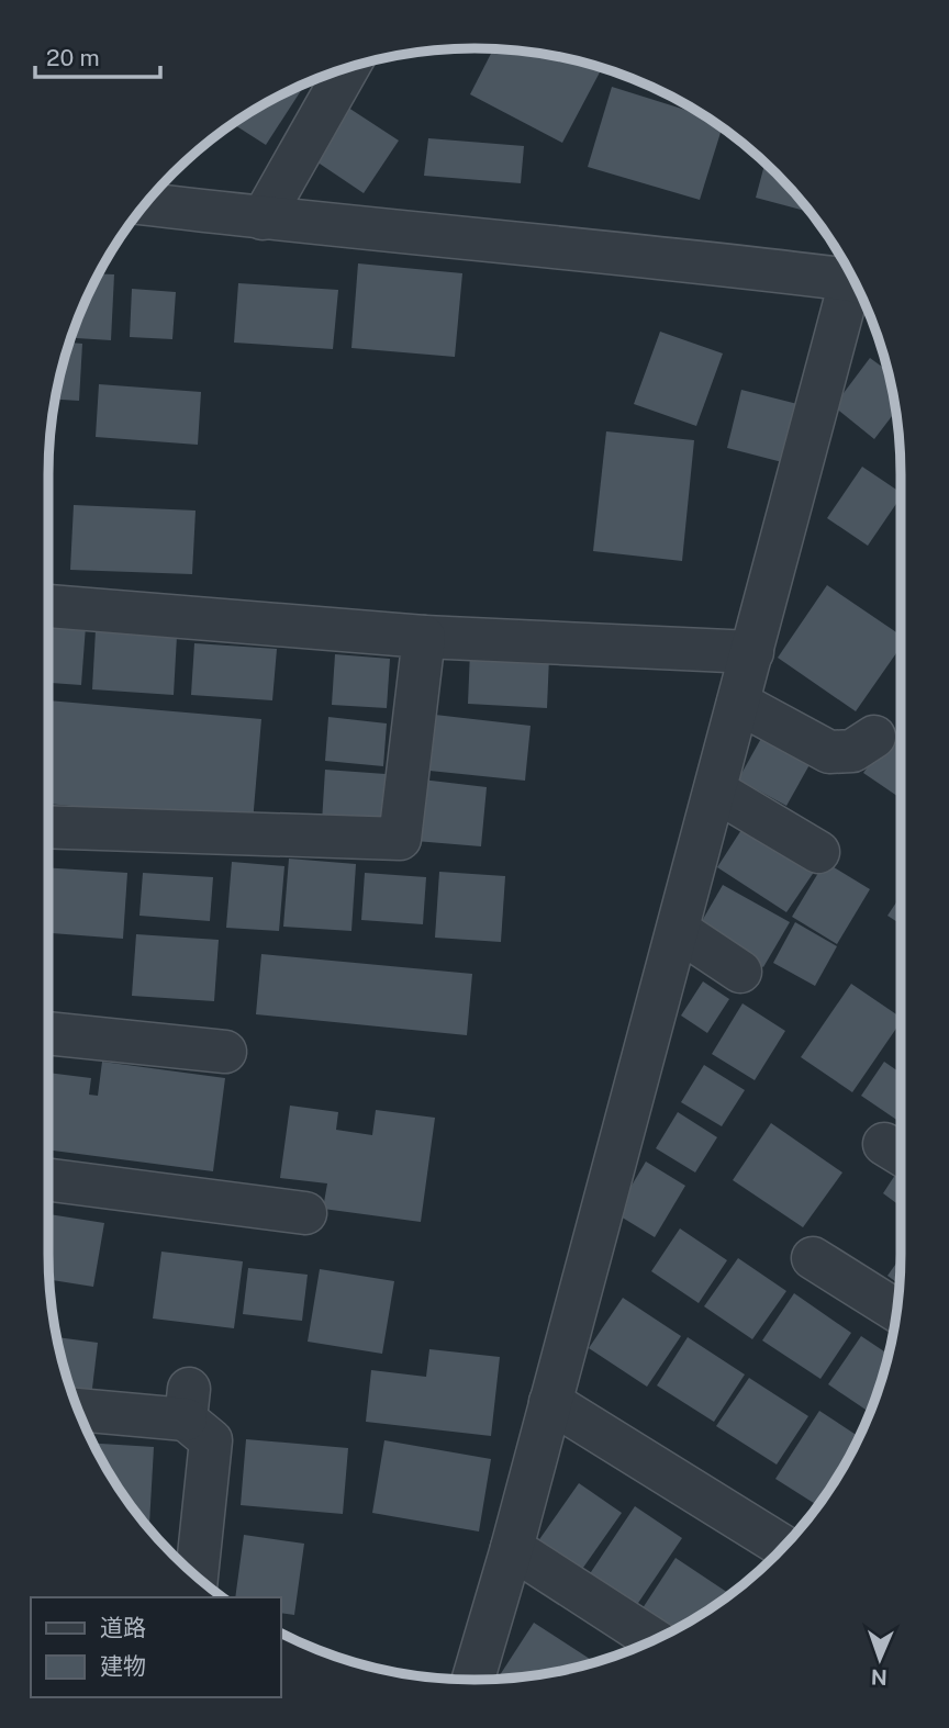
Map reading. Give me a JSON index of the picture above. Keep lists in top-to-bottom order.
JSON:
{
  "legend": ["道路", "建物"],
  "scale_bar": "20 m",
  "north": "bottom"
}
